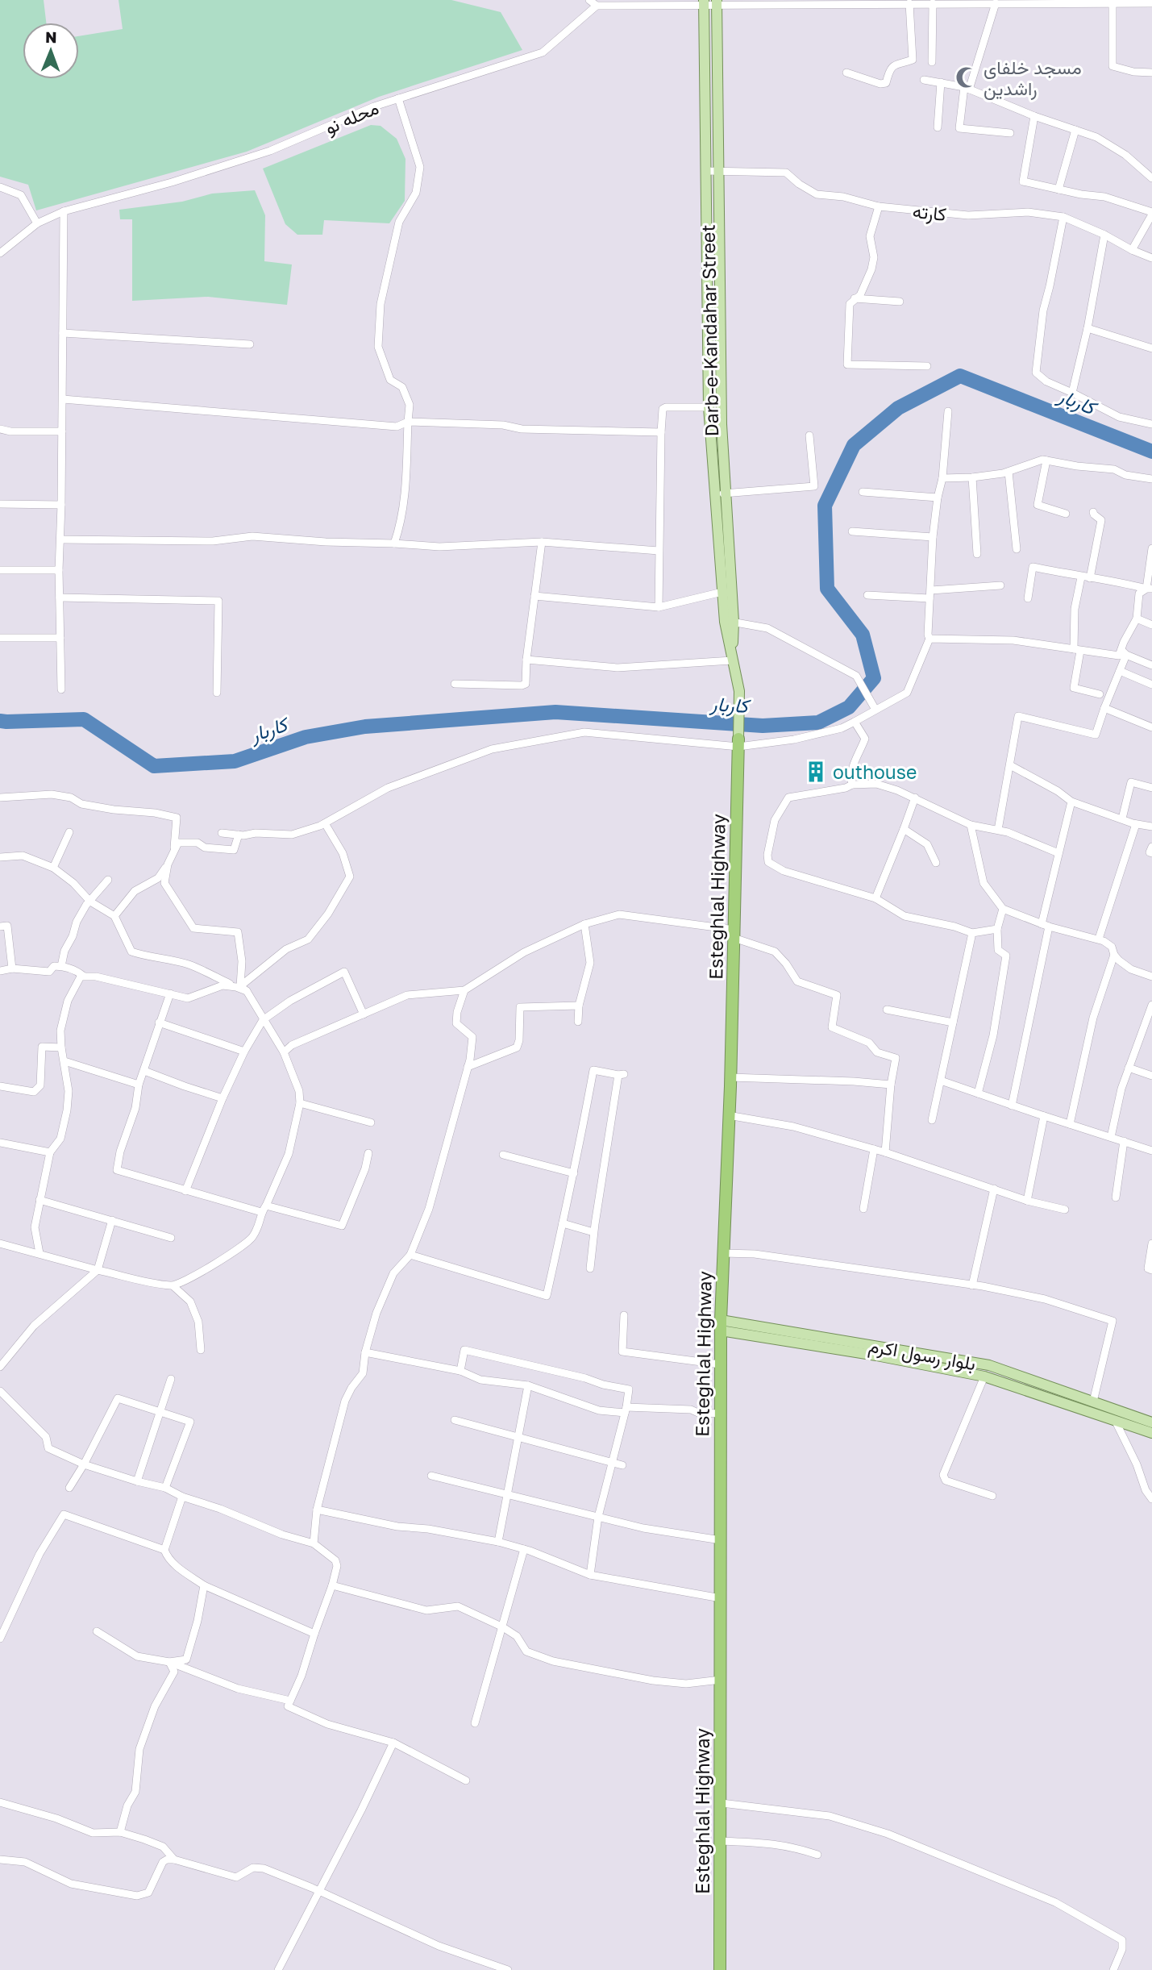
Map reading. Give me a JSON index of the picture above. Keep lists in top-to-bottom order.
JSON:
{
  "streets": {
    "highway": ["Esteghlal Highway"],
    "main road": ["Darb-e-Kandahar Street", "بلوار رسول اکرم"],
    "street": ["محله نو", "کارته"]
  },
  "crossings": [
    ["کارته", "Darb-e-Kandahar Street"],
    ["Darb-e-Kandahar Street", "Esteghlal Highway"],
    ["Esteghlal Highway", "بلوار رسول اکرم"]
  ],
  "water": ["کاربار"],
  "places": {
    "mosque": ["مسجد خلفای راشدین"],
    "building": ["outhouse"]
  },
  "north": "top"
}
